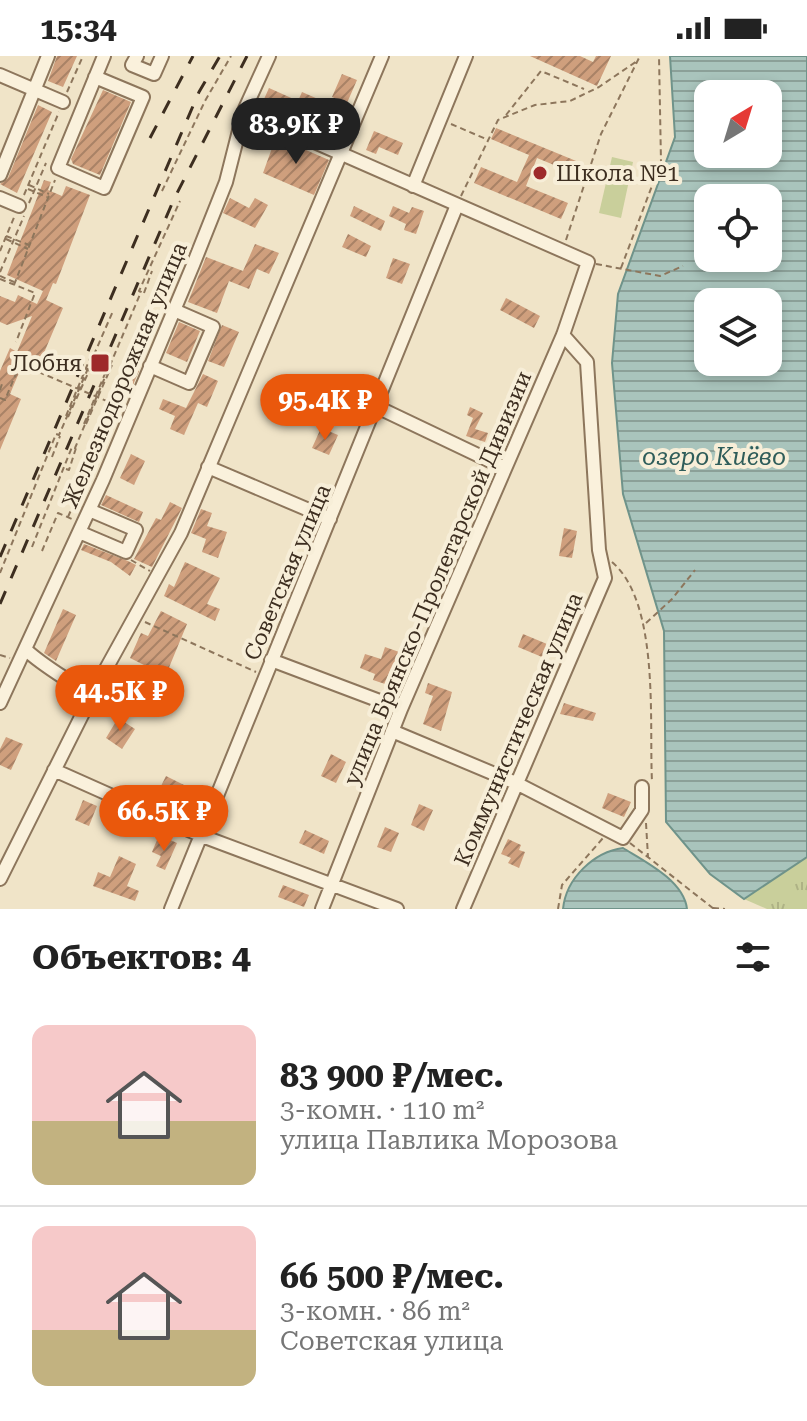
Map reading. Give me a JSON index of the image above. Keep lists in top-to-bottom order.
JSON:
{
  "streets": {
    "street": [
      "Железнодорожная улица",
      "Советская улица",
      "улица Брянско-Пролетарской Дивизии",
      "Коммунистическая улица"
    ]
  },
  "crossings": [
    ["улица Брянско-Пролетарской Дивизии", "Коммунистическая улица"]
  ],
  "water": ["озеро Киёво"],
  "places": {
    "other": ["Школа №1"],
    "transit": ["Лобня"]
  },
  "north": "top right",
  "page": {
    "status": "15:34",
    "price": [
      "83.9K ₽",
      "95.4K ₽",
      "44.5K ₽",
      "66.5K ₽"
    ],
    "heading": "Объектов: 4",
    "list": [
      {
        "name": "83 900 ₽/мес.",
        "note": "3-комн. · 110 m² · улица Павлика Морозова"
      },
      {
        "name": "66 500 ₽/мес.",
        "note": "3-комн. · 86 m² · Советская улица"
      }
    ]
  }
}
